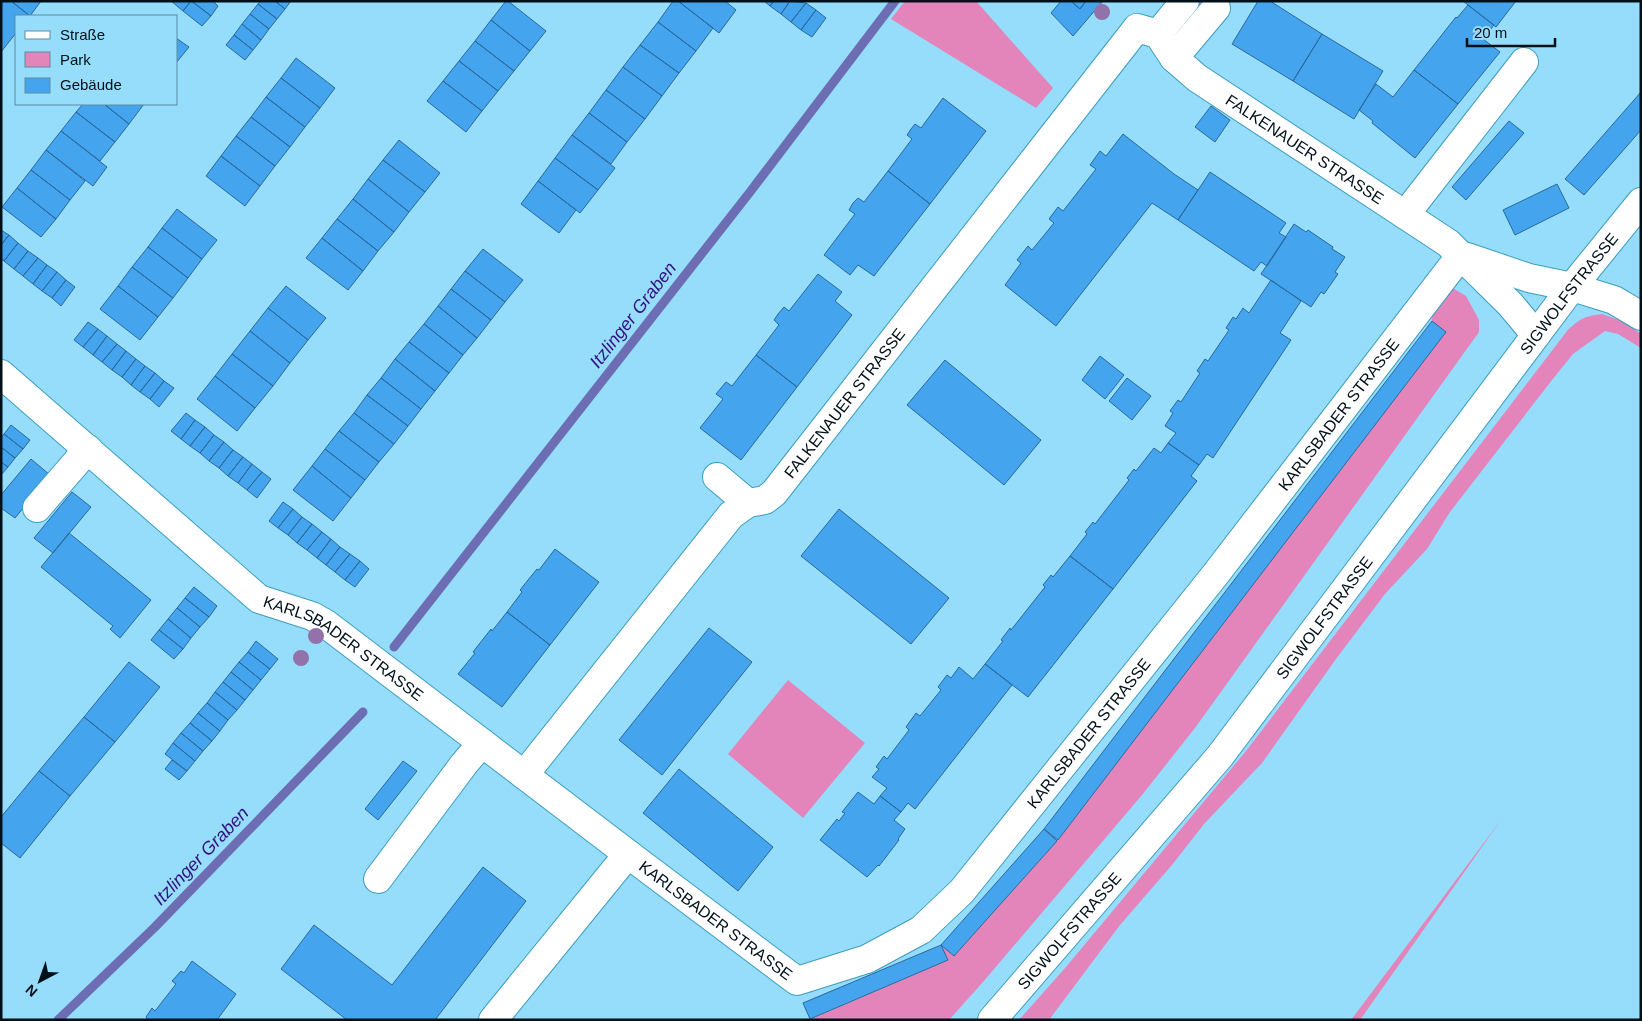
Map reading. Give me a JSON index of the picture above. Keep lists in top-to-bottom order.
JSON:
{
  "streets": {
    "street": ["FALKENAUER STRASSE", "SIGWOLFSTRASSE", "KARLSBADER STRASSE"]
  },
  "crossings": [
    ["FALKENAUER STRASSE", "SIGWOLFSTRASSE"],
    ["FALKENAUER STRASSE", "KARLSBADER STRASSE"]
  ],
  "water": ["Itzlinger Graben"],
  "legend": ["Straße", "Park", "Gebäude"],
  "scale_bar": "20 m",
  "north": "bottom left"
}
